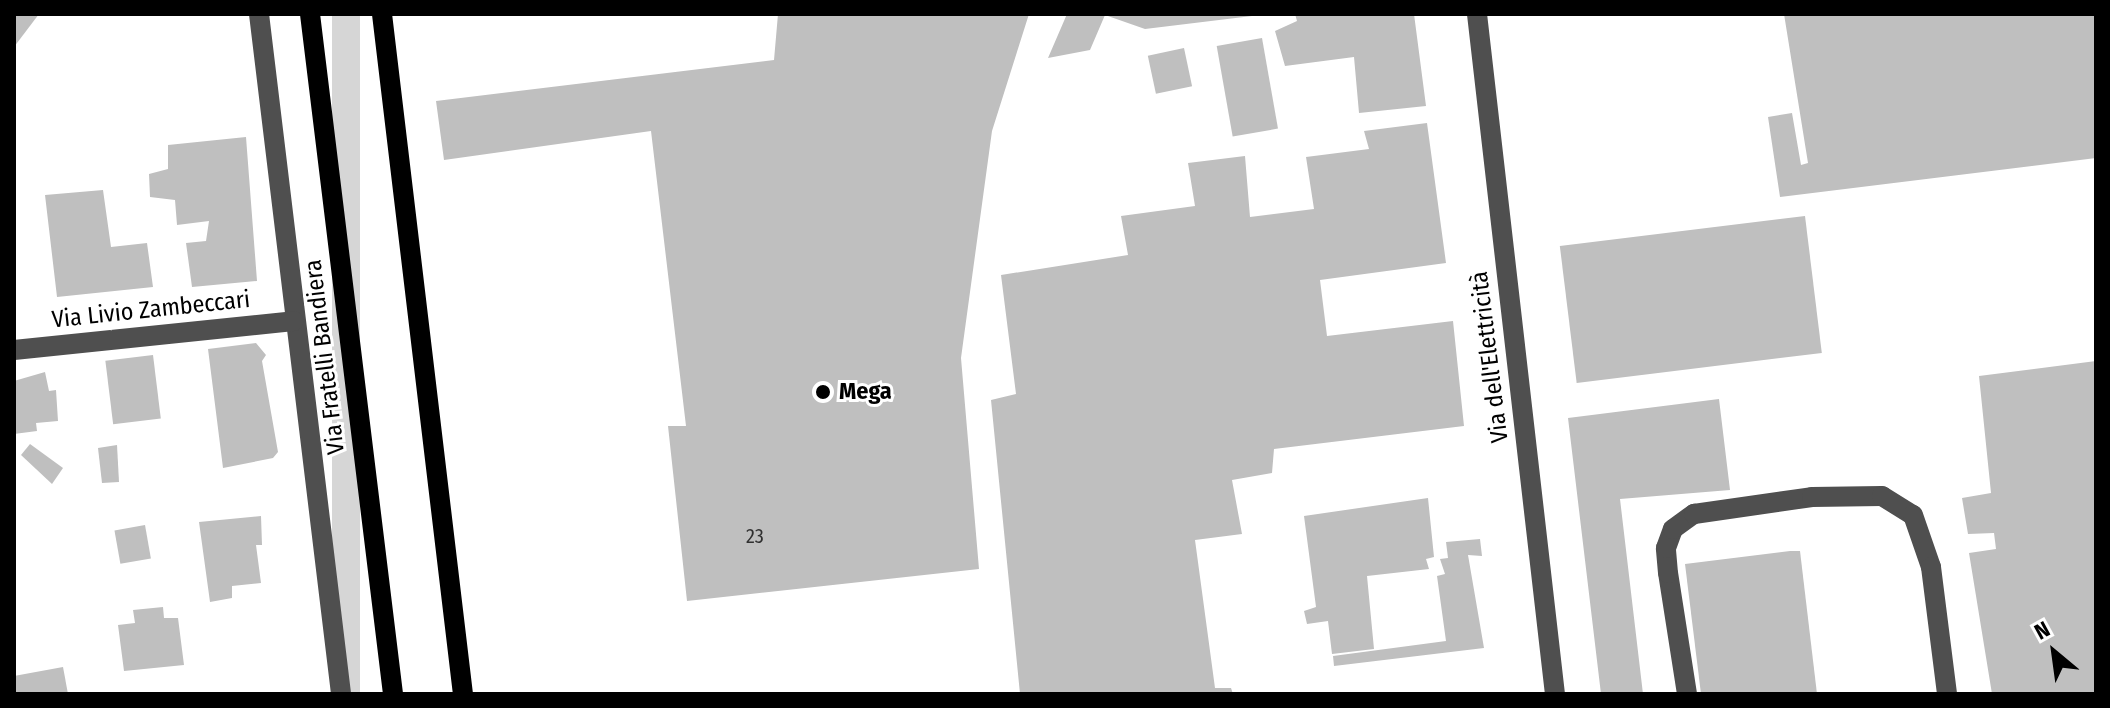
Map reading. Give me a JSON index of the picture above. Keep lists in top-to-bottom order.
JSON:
{
  "streets": {
    "main road": ["Via Fratelli Bandiera"],
    "street": ["Via Livio Zambeccari", "Via dell'Elettricità"]
  },
  "crossings": [
    ["Via Livio Zambeccari", "Via Fratelli Bandiera"]
  ],
  "places": ["Mega"],
  "house_numbers": ["23"],
  "north": "top left"
}
